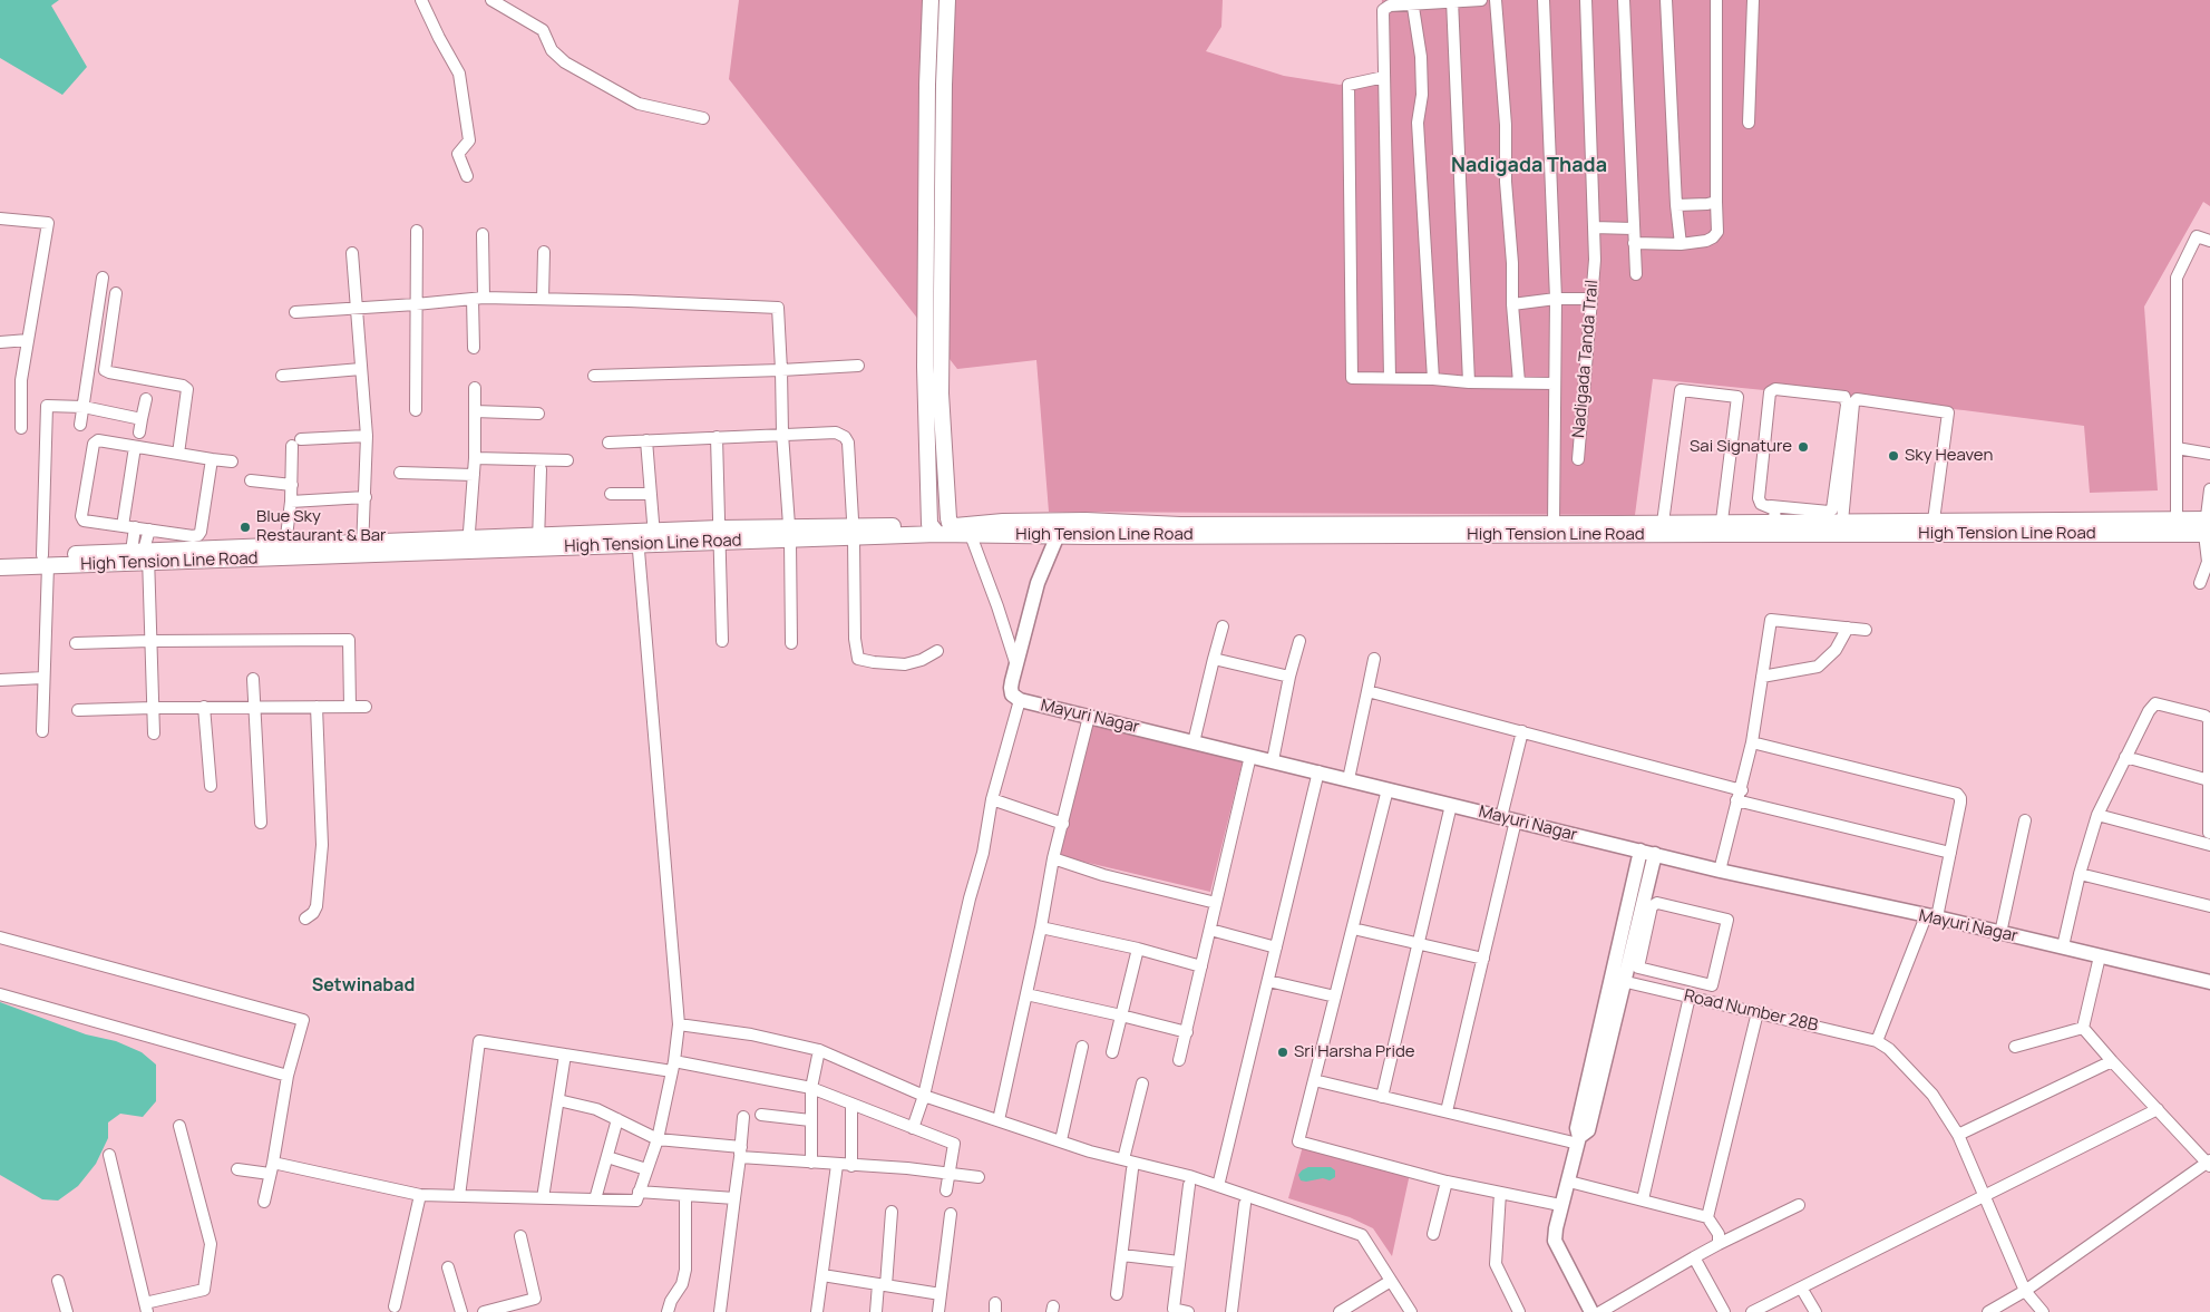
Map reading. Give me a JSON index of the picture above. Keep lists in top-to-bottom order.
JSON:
{
  "streets": {
    "main road": ["High Tension Line Road"],
    "street": ["Nadigada Tanda Trail", "Mayuri Nagar", "Road Number 28B"]
  },
  "crossings": [
    ["High Tension Line Road", "Mayuri Nagar"]
  ],
  "districts": ["Nadigada Thada", "Setwinabad"],
  "places": [
    "Sai Signature",
    "Sky Heaven",
    "Blue Sky Restaurant & Bar",
    "Sri Harsha Pride"
  ]
}
